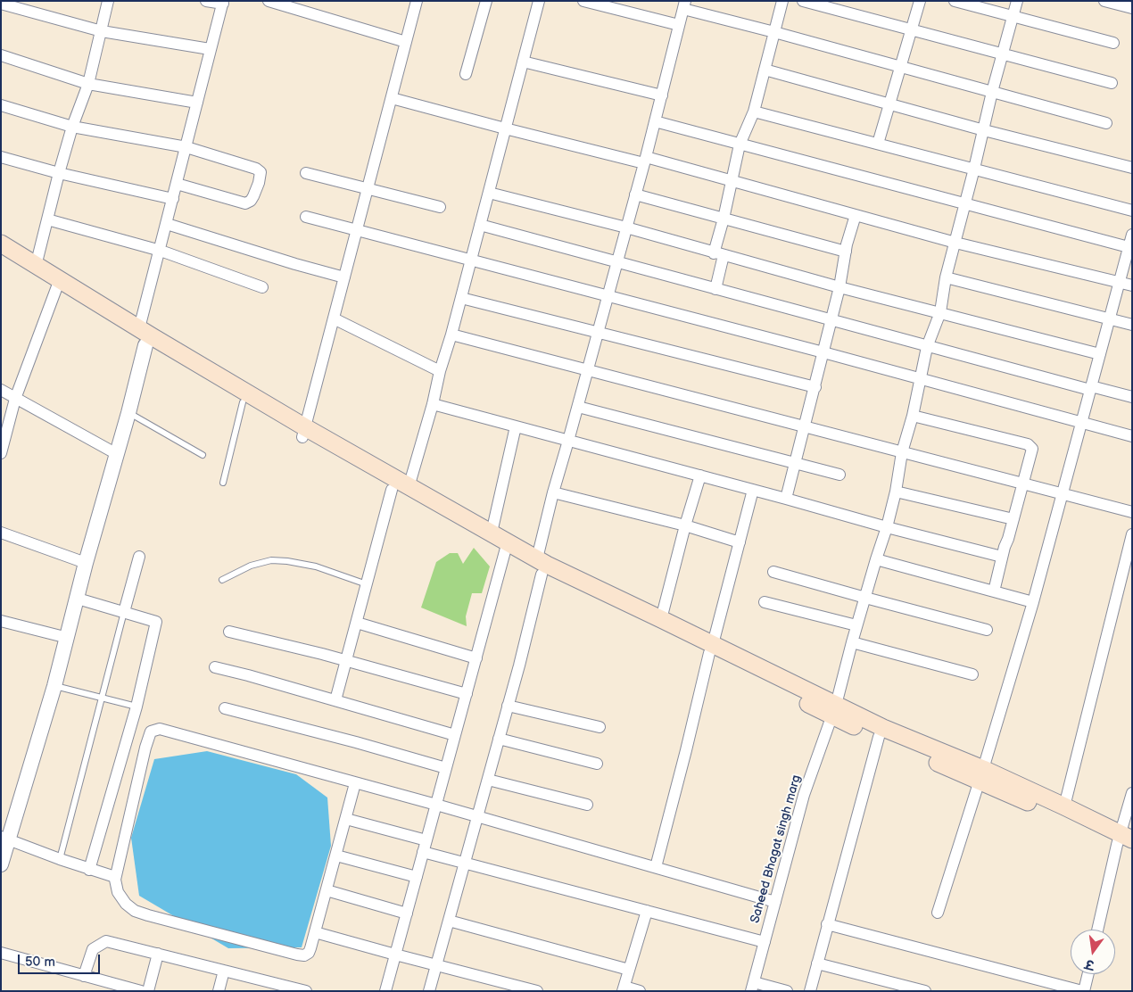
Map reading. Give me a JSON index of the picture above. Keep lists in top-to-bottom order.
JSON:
{
  "streets": {
    "street": ["Saheed Bhagat singh marg"]
  },
  "scale_bar": "50 m",
  "north": "bottom"
}
